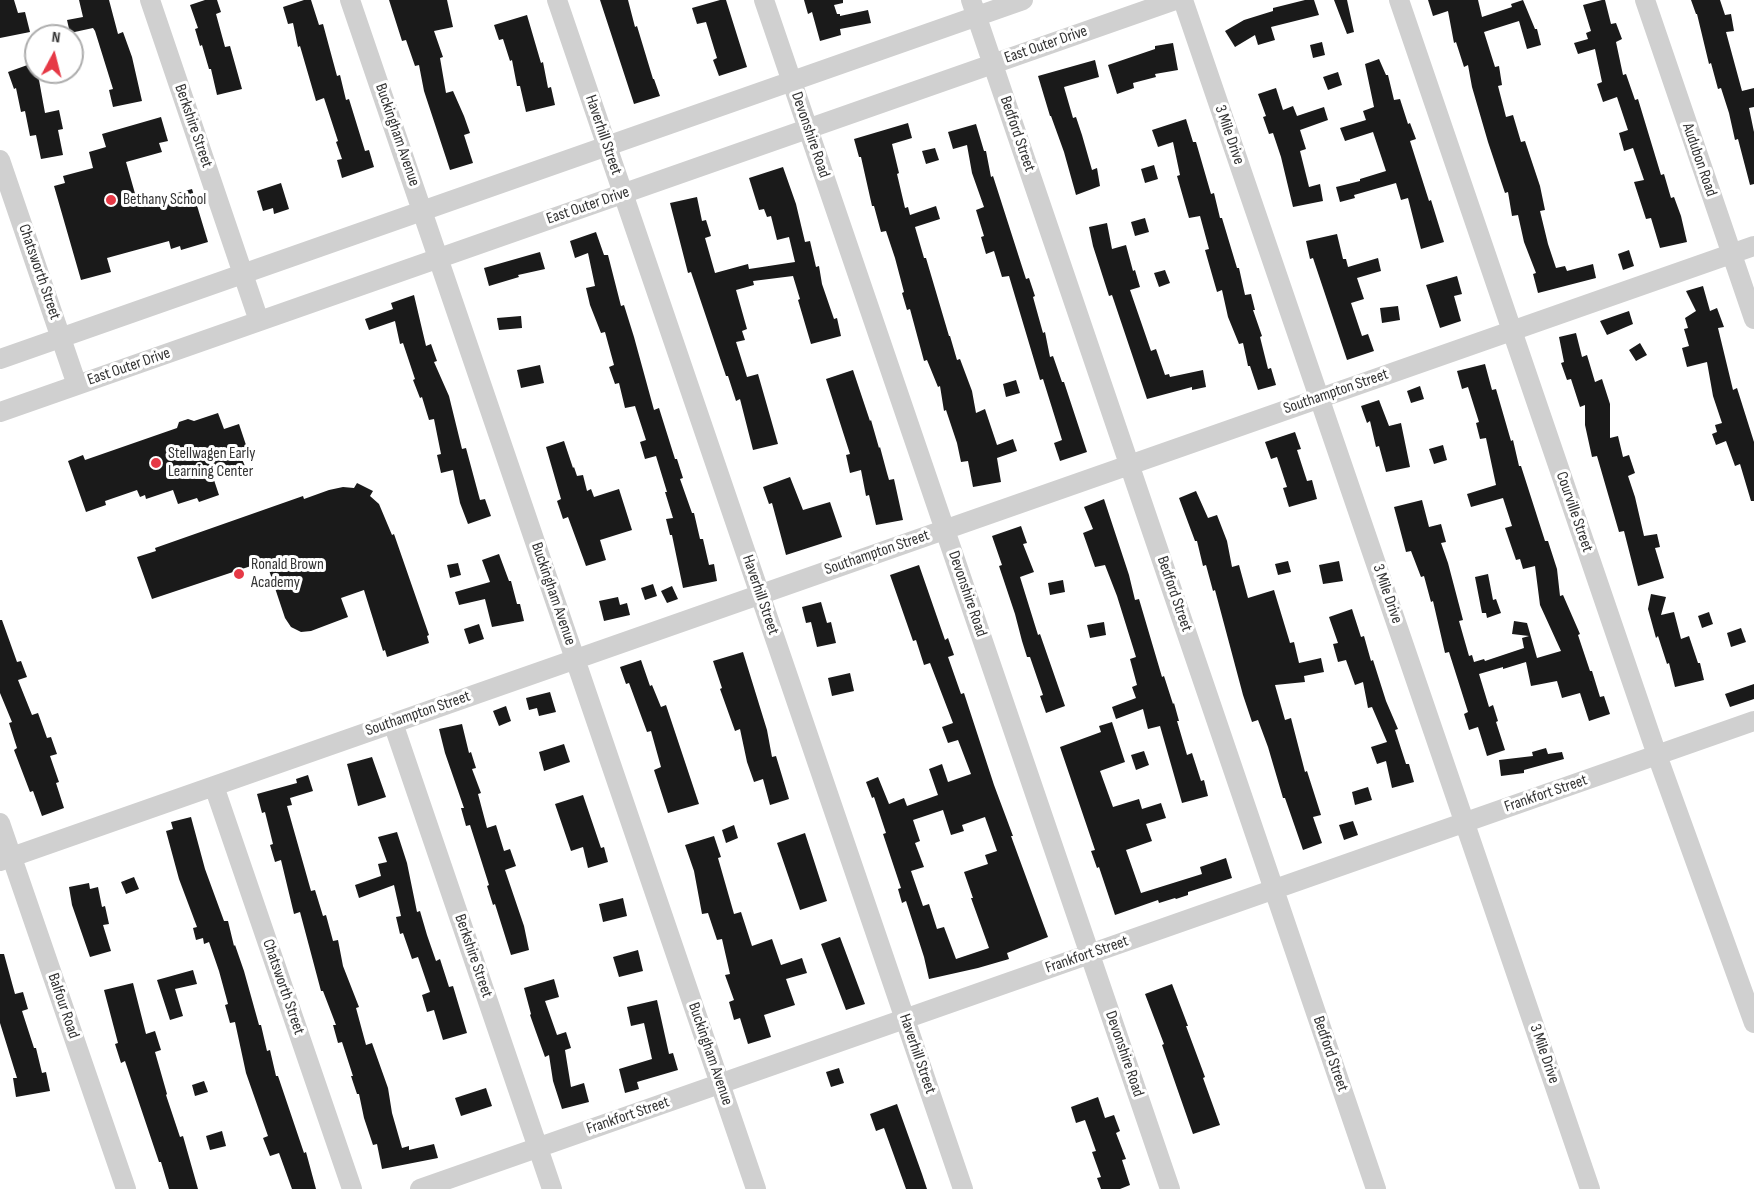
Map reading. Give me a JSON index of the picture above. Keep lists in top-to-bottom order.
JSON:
{
  "streets": {
    "street": [
      "East Outer Drive",
      "Berkshire Street",
      "Bedford Street",
      "Buckingham Avenue",
      "Haverhill Street",
      "Devonshire Road",
      "3 Mile Drive",
      "Audubon Road",
      "Chatsworth Street",
      "Southampton Street",
      "Courville Street",
      "Frankfort Street",
      "Balfour Road"
    ]
  },
  "crossings": [
    ["East Outer Drive", "Berkshire Street"],
    ["East Outer Drive", "Bedford Street"],
    ["East Outer Drive", "Buckingham Avenue"],
    ["East Outer Drive", "Haverhill Street"],
    ["East Outer Drive", "Devonshire Road"],
    ["East Outer Drive", "Chatsworth Street"],
    ["Berkshire Street", "Southampton Street"],
    ["Berkshire Street", "Frankfort Street"],
    ["Bedford Street", "Southampton Street"],
    ["Bedford Street", "Frankfort Street"],
    ["Buckingham Avenue", "Southampton Street"],
    ["Buckingham Avenue", "Frankfort Street"],
    ["Haverhill Street", "Southampton Street"],
    ["Haverhill Street", "Frankfort Street"],
    ["Devonshire Road", "Southampton Street"],
    ["Devonshire Road", "Frankfort Street"],
    ["3 Mile Drive", "Southampton Street"],
    ["3 Mile Drive", "Frankfort Street"],
    ["Audubon Road", "Southampton Street"],
    ["Chatsworth Street", "Southampton Street"],
    ["Southampton Street", "Courville Street"],
    ["Southampton Street", "Balfour Road"],
    ["Courville Street", "Frankfort Street"]
  ],
  "places": ["Bethany School", "Stellwagen Early Learning Center", "Ronald Brown Academy"],
  "north": "top"
}
